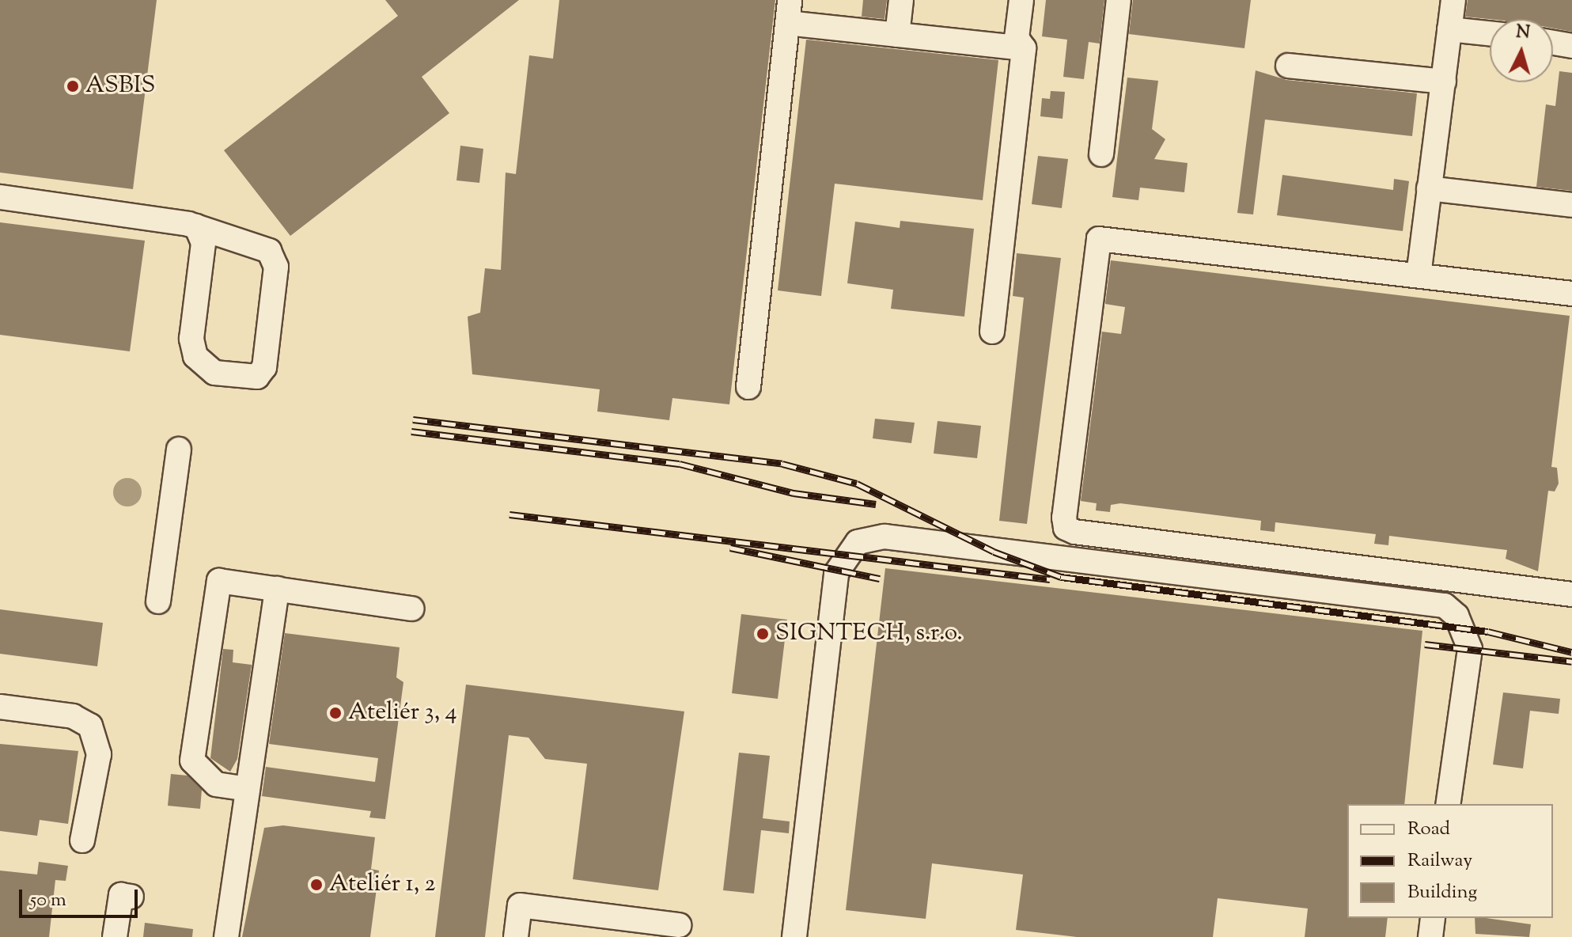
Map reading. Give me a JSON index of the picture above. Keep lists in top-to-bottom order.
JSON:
{
  "places": [
    "ASBIS",
    "SIGNTECH, s.r.o.",
    "Ateliér 3, 4",
    "Ateliér 1, 2"
  ],
  "legend": ["Road", "Railway", "Building"],
  "scale_bar": "50 m",
  "north": "top"
}
